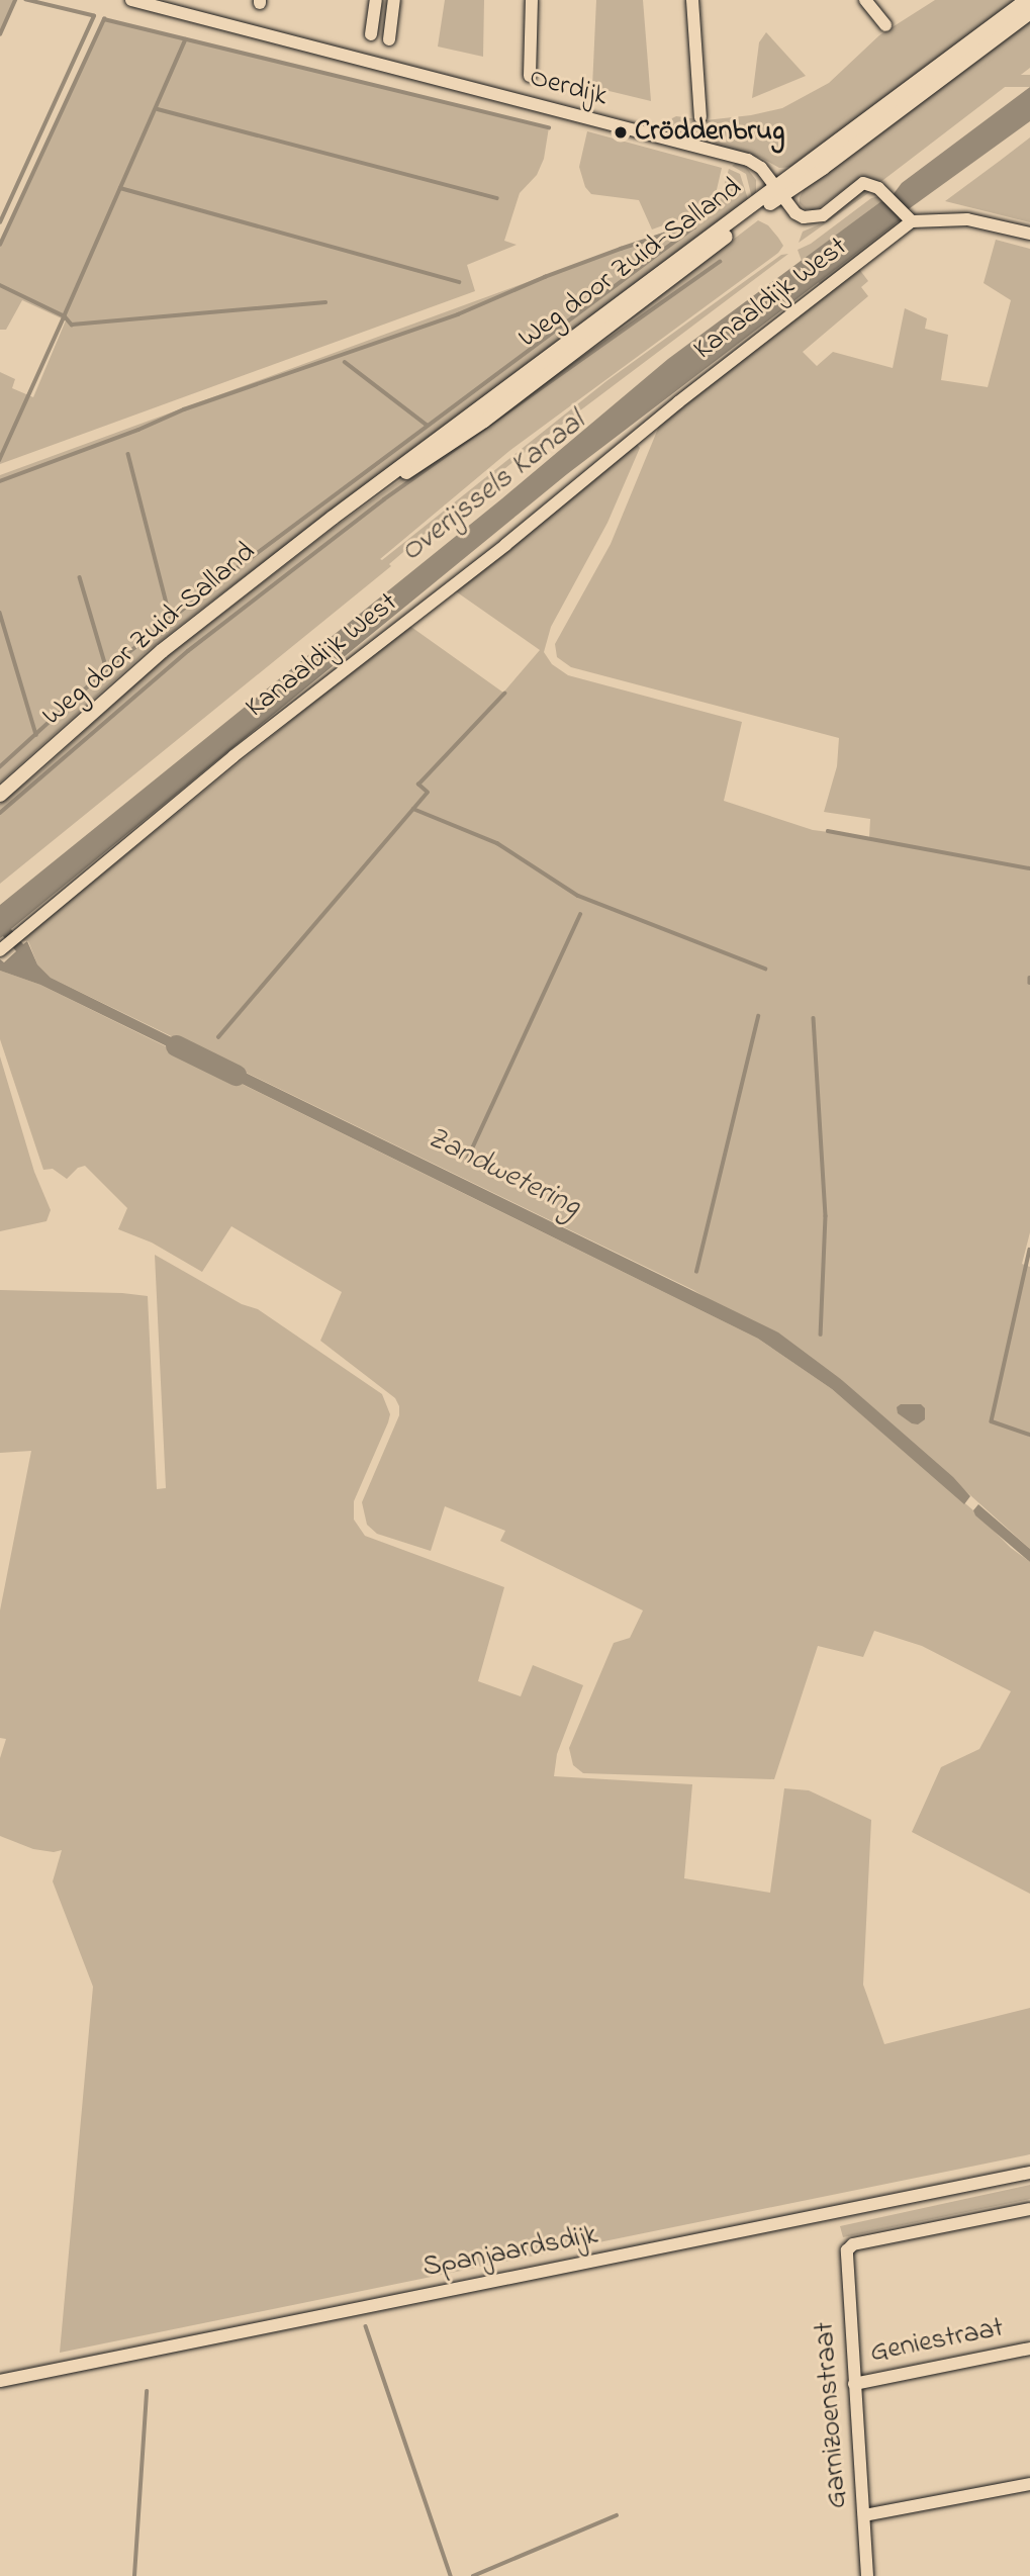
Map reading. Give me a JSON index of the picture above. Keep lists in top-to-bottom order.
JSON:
{
  "streets": {
    "main road": ["Weg door Zuid-Salland"],
    "street": [
      "Oerdijk",
      "Kanaaldijk West",
      "Spanjaardsdijk",
      "Geniestraat",
      "Garnizoenstraat"
    ]
  },
  "crossings": [
    ["Oerdijk", "Weg door Zuid-Salland"],
    ["Oerdijk", "Kanaaldijk West"],
    ["Geniestraat", "Garnizoenstraat"]
  ],
  "water": ["Overijssels Kanaal", "Zandwetering"],
  "places": ["Cröddenbrug"]
}
